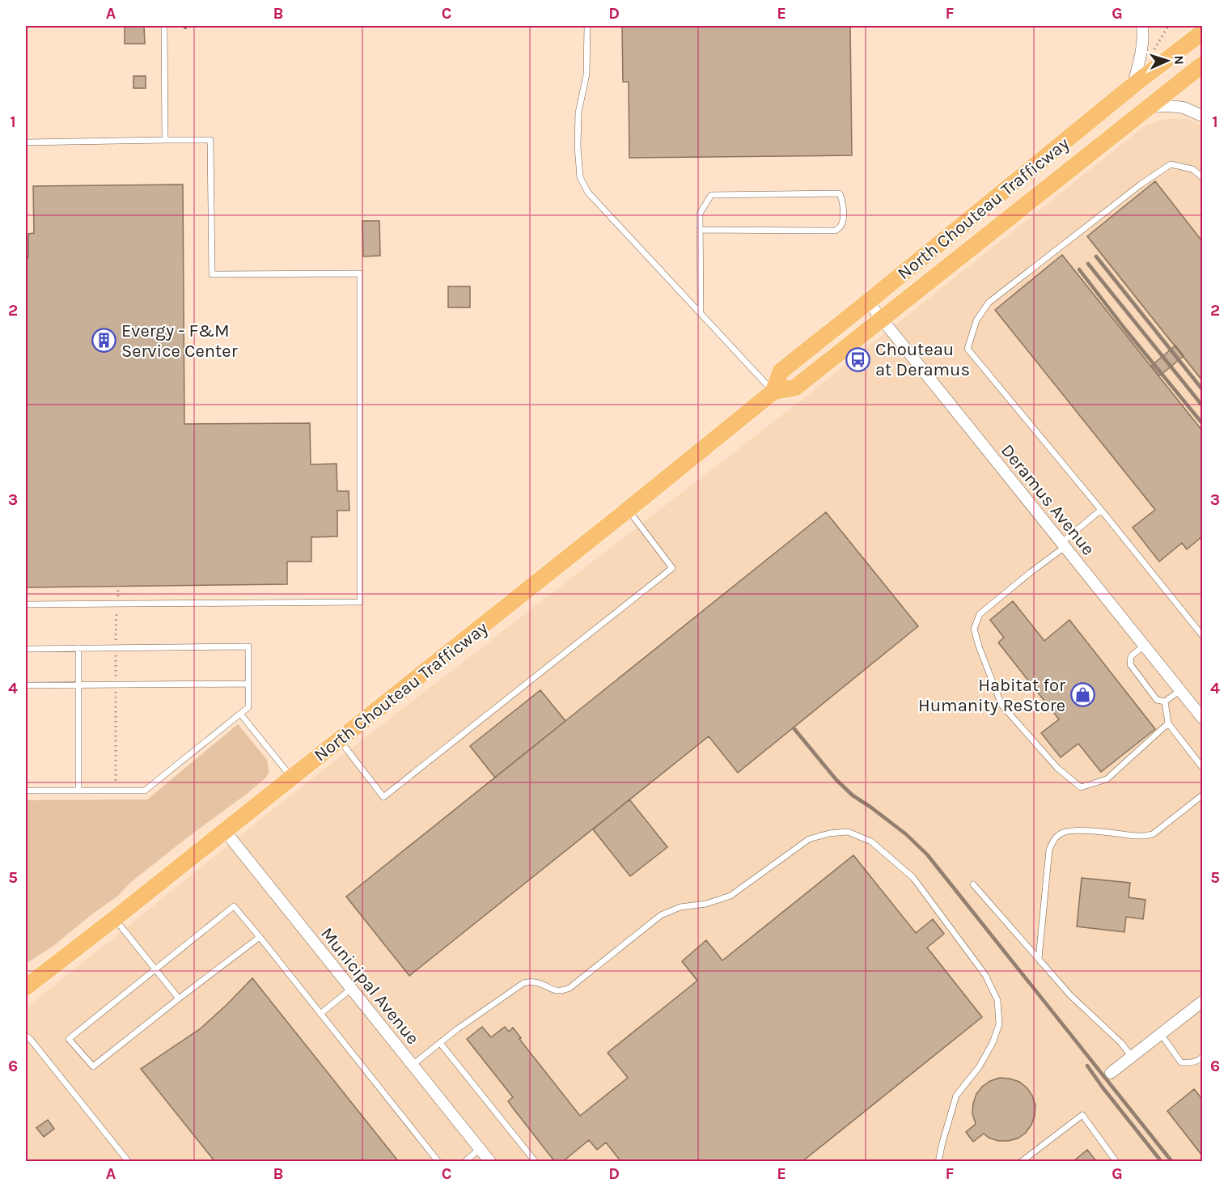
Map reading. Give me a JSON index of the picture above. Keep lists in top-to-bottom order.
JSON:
{
  "streets": {
    "main road": ["North Chouteau Trafficway"],
    "street": ["Deramus Avenue", "Municipal Avenue"]
  },
  "crossings": [
    ["North Chouteau Trafficway", "Deramus Avenue"],
    ["North Chouteau Trafficway", "Municipal Avenue"]
  ],
  "places": {
    "building": ["Evergy - F&M Service Center"],
    "bus stop": ["Chouteau at Deramus"],
    "shop": ["Habitat for Humanity ReStore"]
  },
  "north": "right",
  "grid": {
    "columns": [
      "A",
      "B",
      "C",
      "D",
      "E",
      "F",
      "G"
    ],
    "rows": [
      "1",
      "2",
      "3",
      "4",
      "5",
      "6"
    ]
  }
}
